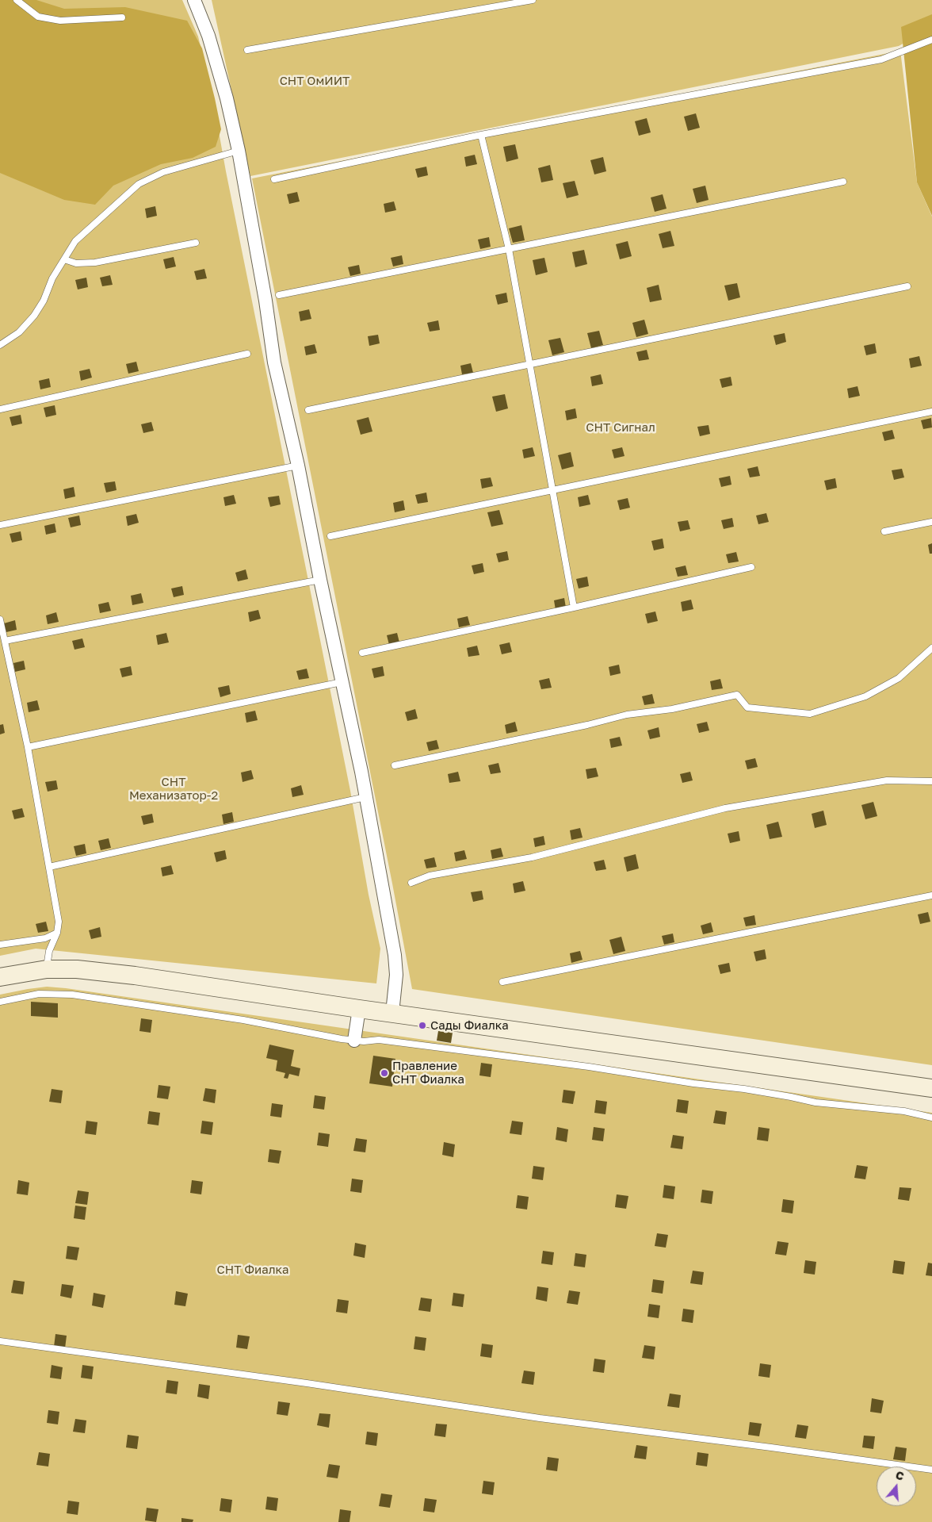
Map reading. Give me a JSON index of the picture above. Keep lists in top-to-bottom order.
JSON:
{
  "parks": [
    "СНТ ОмИИТ",
    "СНТ Сигнал",
    "СНТ Механизатор-2",
    "СНТ Фиалка"
  ],
  "places": ["Сады Фиалка", "Правление СНТ Фиалка"],
  "north": "top"
}
